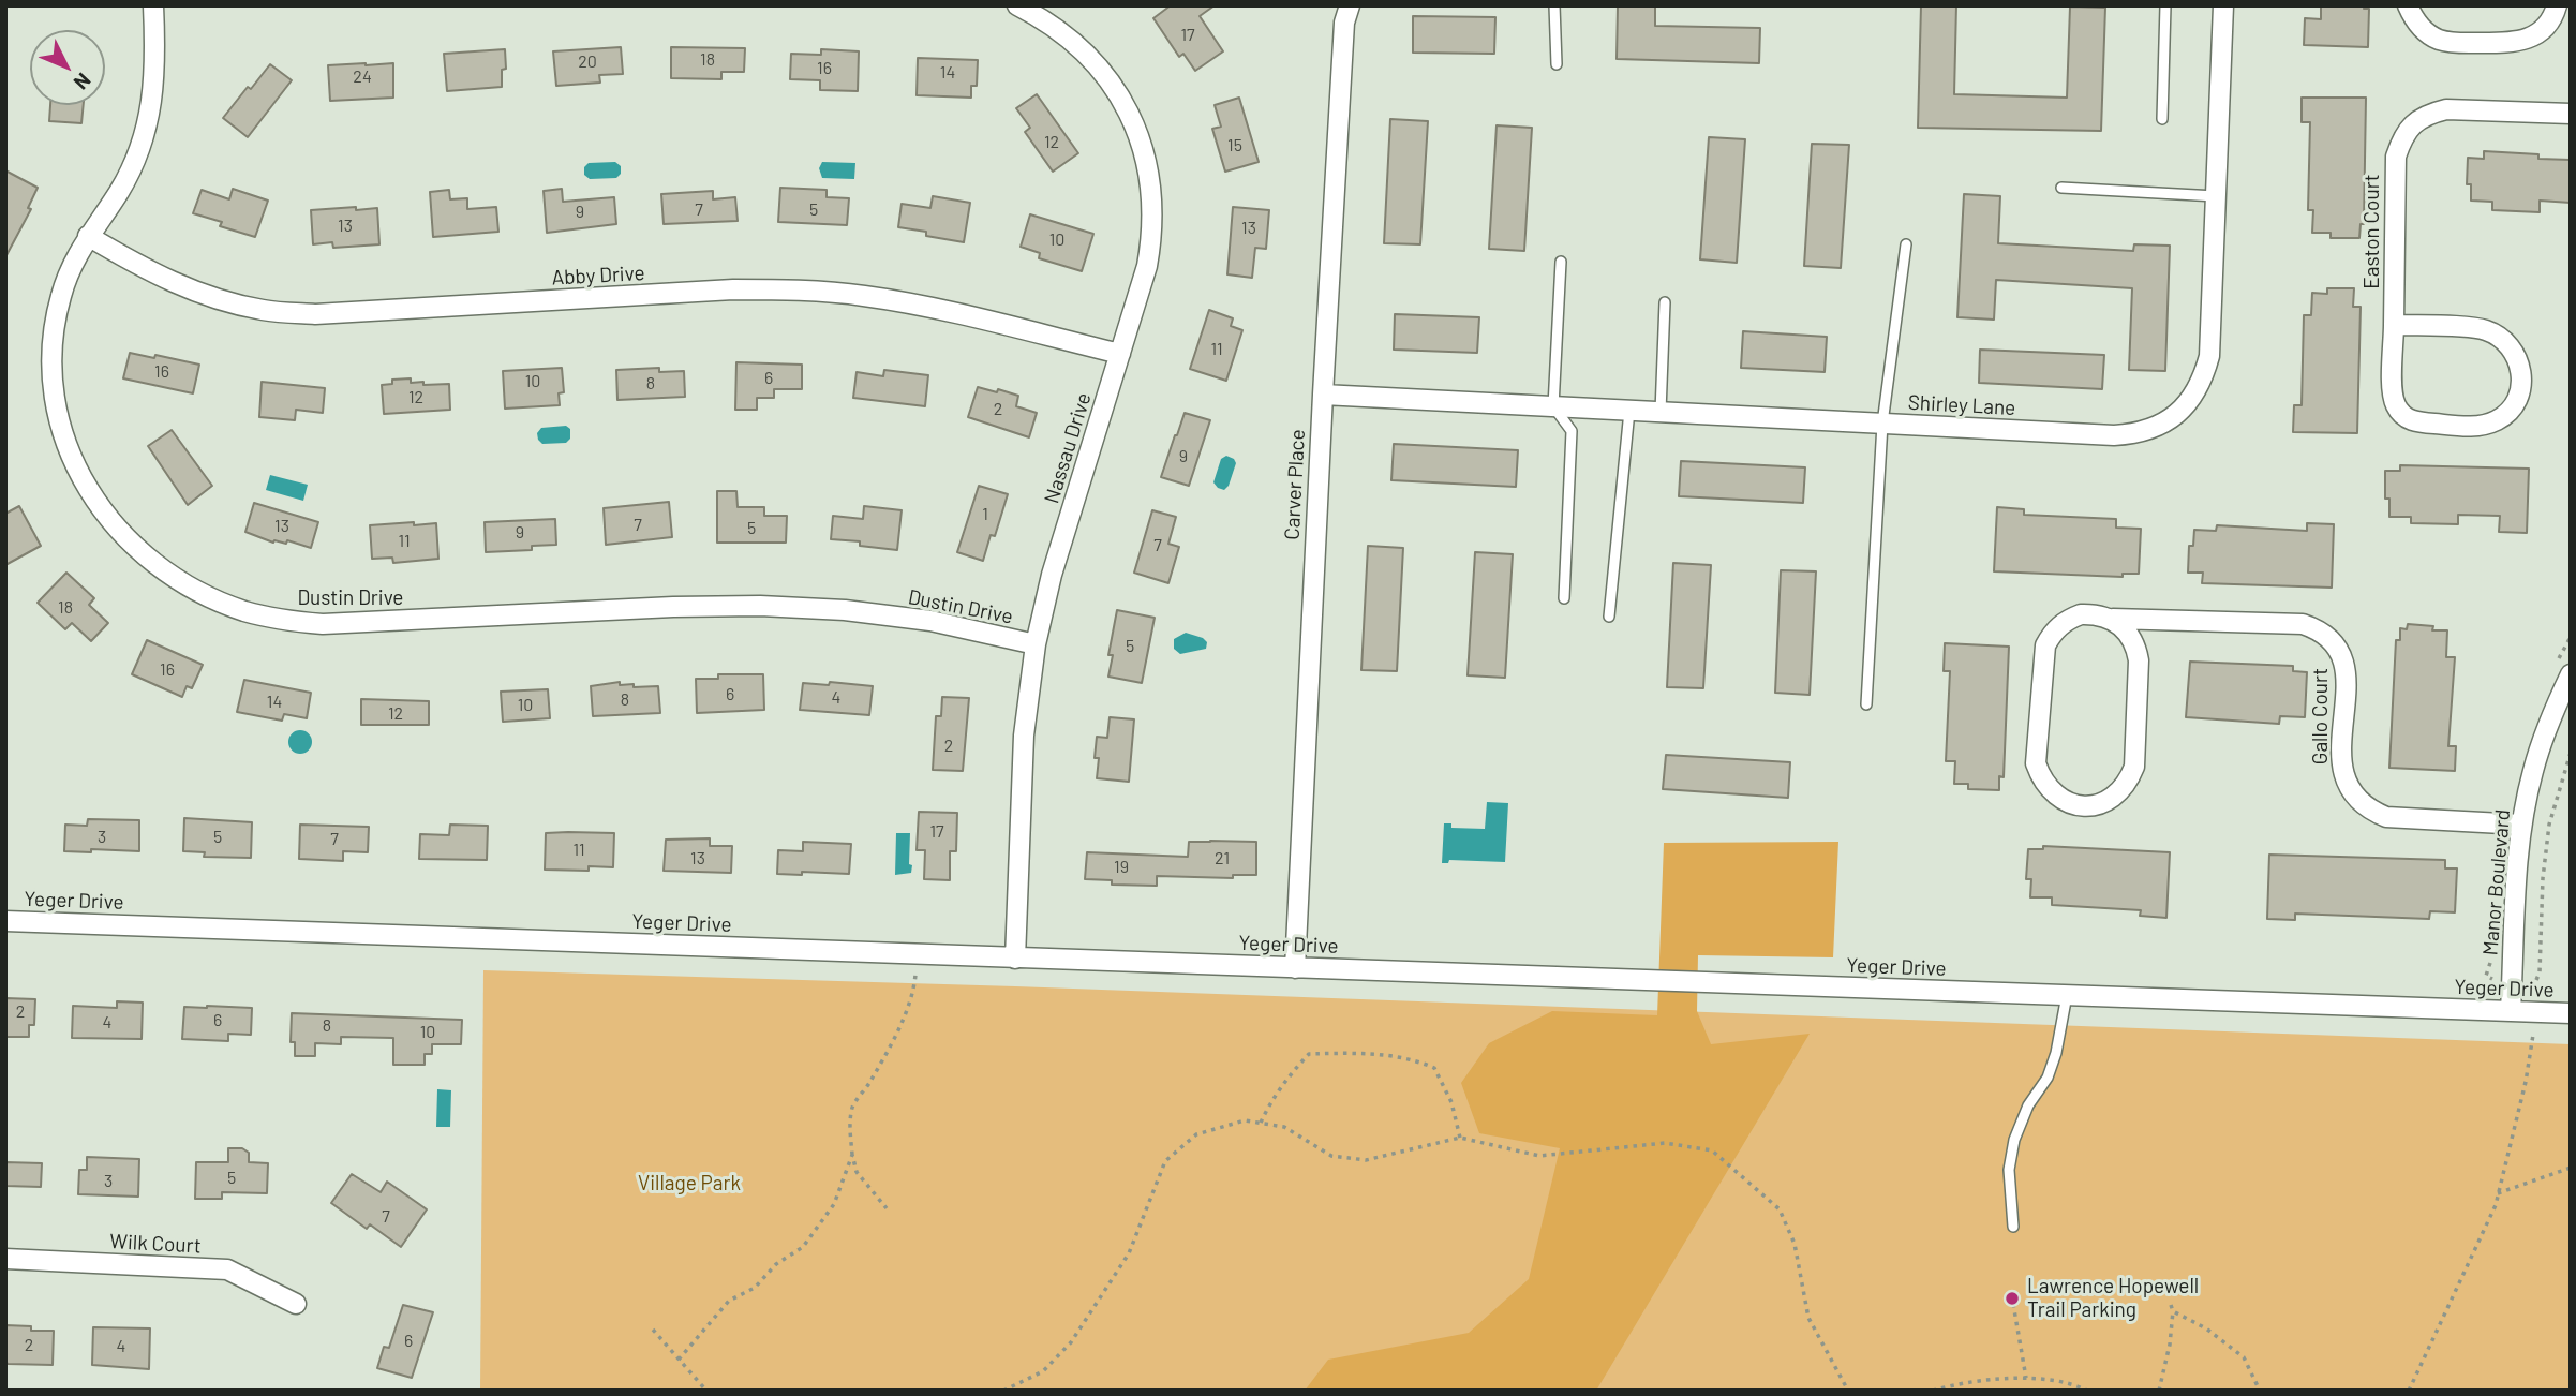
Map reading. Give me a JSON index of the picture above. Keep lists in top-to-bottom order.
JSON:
{
  "streets": {
    "street": [
      "Easton Court",
      "Abby Drive",
      "Shirley Lane",
      "Nassau Drive",
      "Carver Place",
      "Dustin Drive",
      "Gallo Court",
      "Manor Boulevard",
      "Yeger Drive",
      "Wilk Court"
    ]
  },
  "crossings": [
    ["Abby Drive", "Nassau Drive"],
    ["Abby Drive", "Dustin Drive"],
    ["Shirley Lane", "Carver Place"],
    ["Nassau Drive", "Dustin Drive"],
    ["Nassau Drive", "Yeger Drive"],
    ["Carver Place", "Yeger Drive"],
    ["Gallo Court", "Manor Boulevard"],
    ["Manor Boulevard", "Yeger Drive"]
  ],
  "parks": ["Village Park"],
  "places": ["Lawrence Hopewell Trail Parking"],
  "house_numbers": [
    "17",
    "18",
    "20",
    "16",
    "14",
    "24",
    "12",
    "15",
    "7",
    "5",
    "9",
    "13",
    "13",
    "10",
    "11",
    "16",
    "6",
    "10",
    "8",
    "12",
    "2",
    "9",
    "1",
    "7",
    "13",
    "5",
    "9",
    "11",
    "7",
    "18",
    "5",
    "16",
    "6",
    "4",
    "8",
    "14",
    "10",
    "12",
    "2",
    "17",
    "3",
    "5",
    "7",
    "11",
    "13",
    "21",
    "19",
    "2",
    "6",
    "4",
    "8",
    "10",
    "5",
    "3",
    "7",
    "6",
    "2",
    "4"
  ],
  "north": "bottom right"
}
